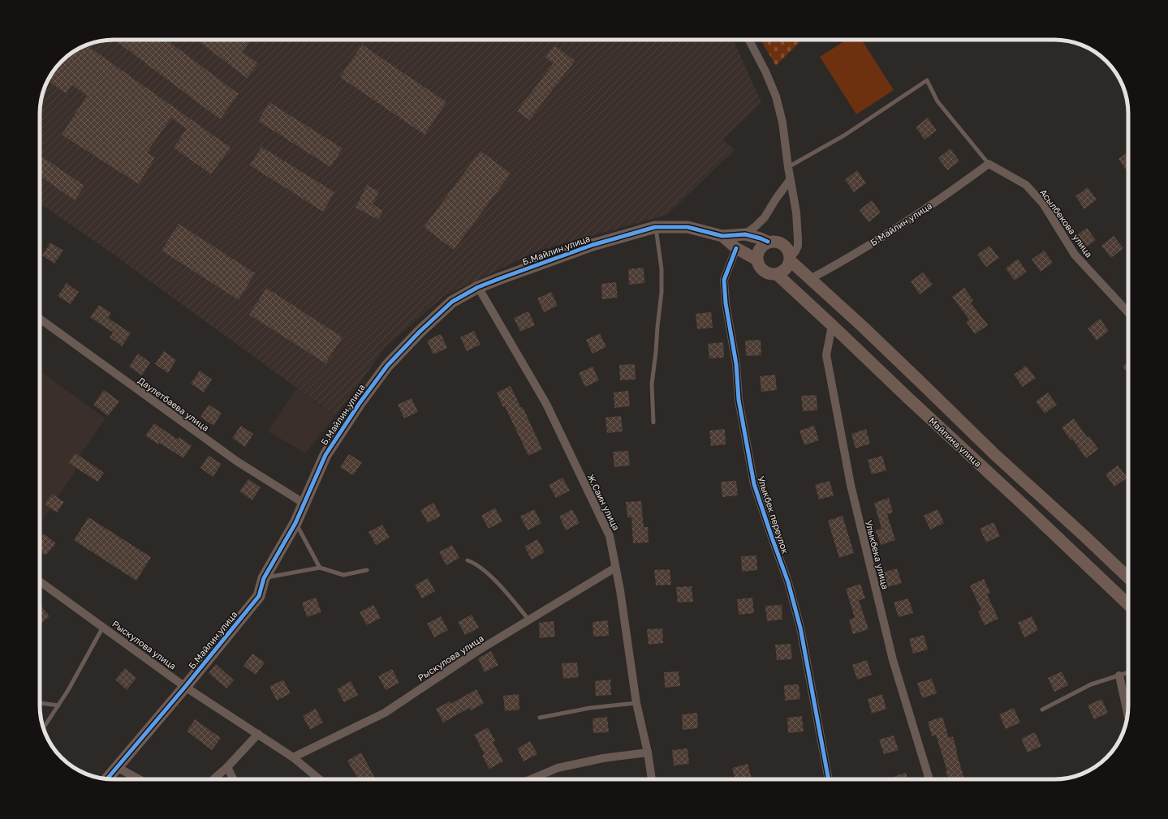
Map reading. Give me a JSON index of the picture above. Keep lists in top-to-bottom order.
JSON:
{
  "streets": {
    "street": [
      "Асылбекова улица",
      "Б.Майлин улица",
      "Даулетбаева улица",
      "Майлина улица",
      "Ж.Саин улица",
      "Улыкбек переулок",
      "Улыкбека улица",
      "Рыскулова улица"
    ]
  },
  "crossings": [
    ["Асылбекова улица", "Б.Майлин улица"],
    ["Б.Майлин улица", "Даулетбаева улица"],
    ["Б.Майлин улица", "Майлина улица"],
    ["Б.Майлин улица", "Ж.Саин улица"],
    ["Б.Майлин улица", "Улыкбек переулок"],
    ["Б.Майлин улица", "Рыскулова улица"],
    ["Майлина улица", "Улыкбека улица"],
    ["Ж.Саин улица", "Рыскулова улица"]
  ]
}
